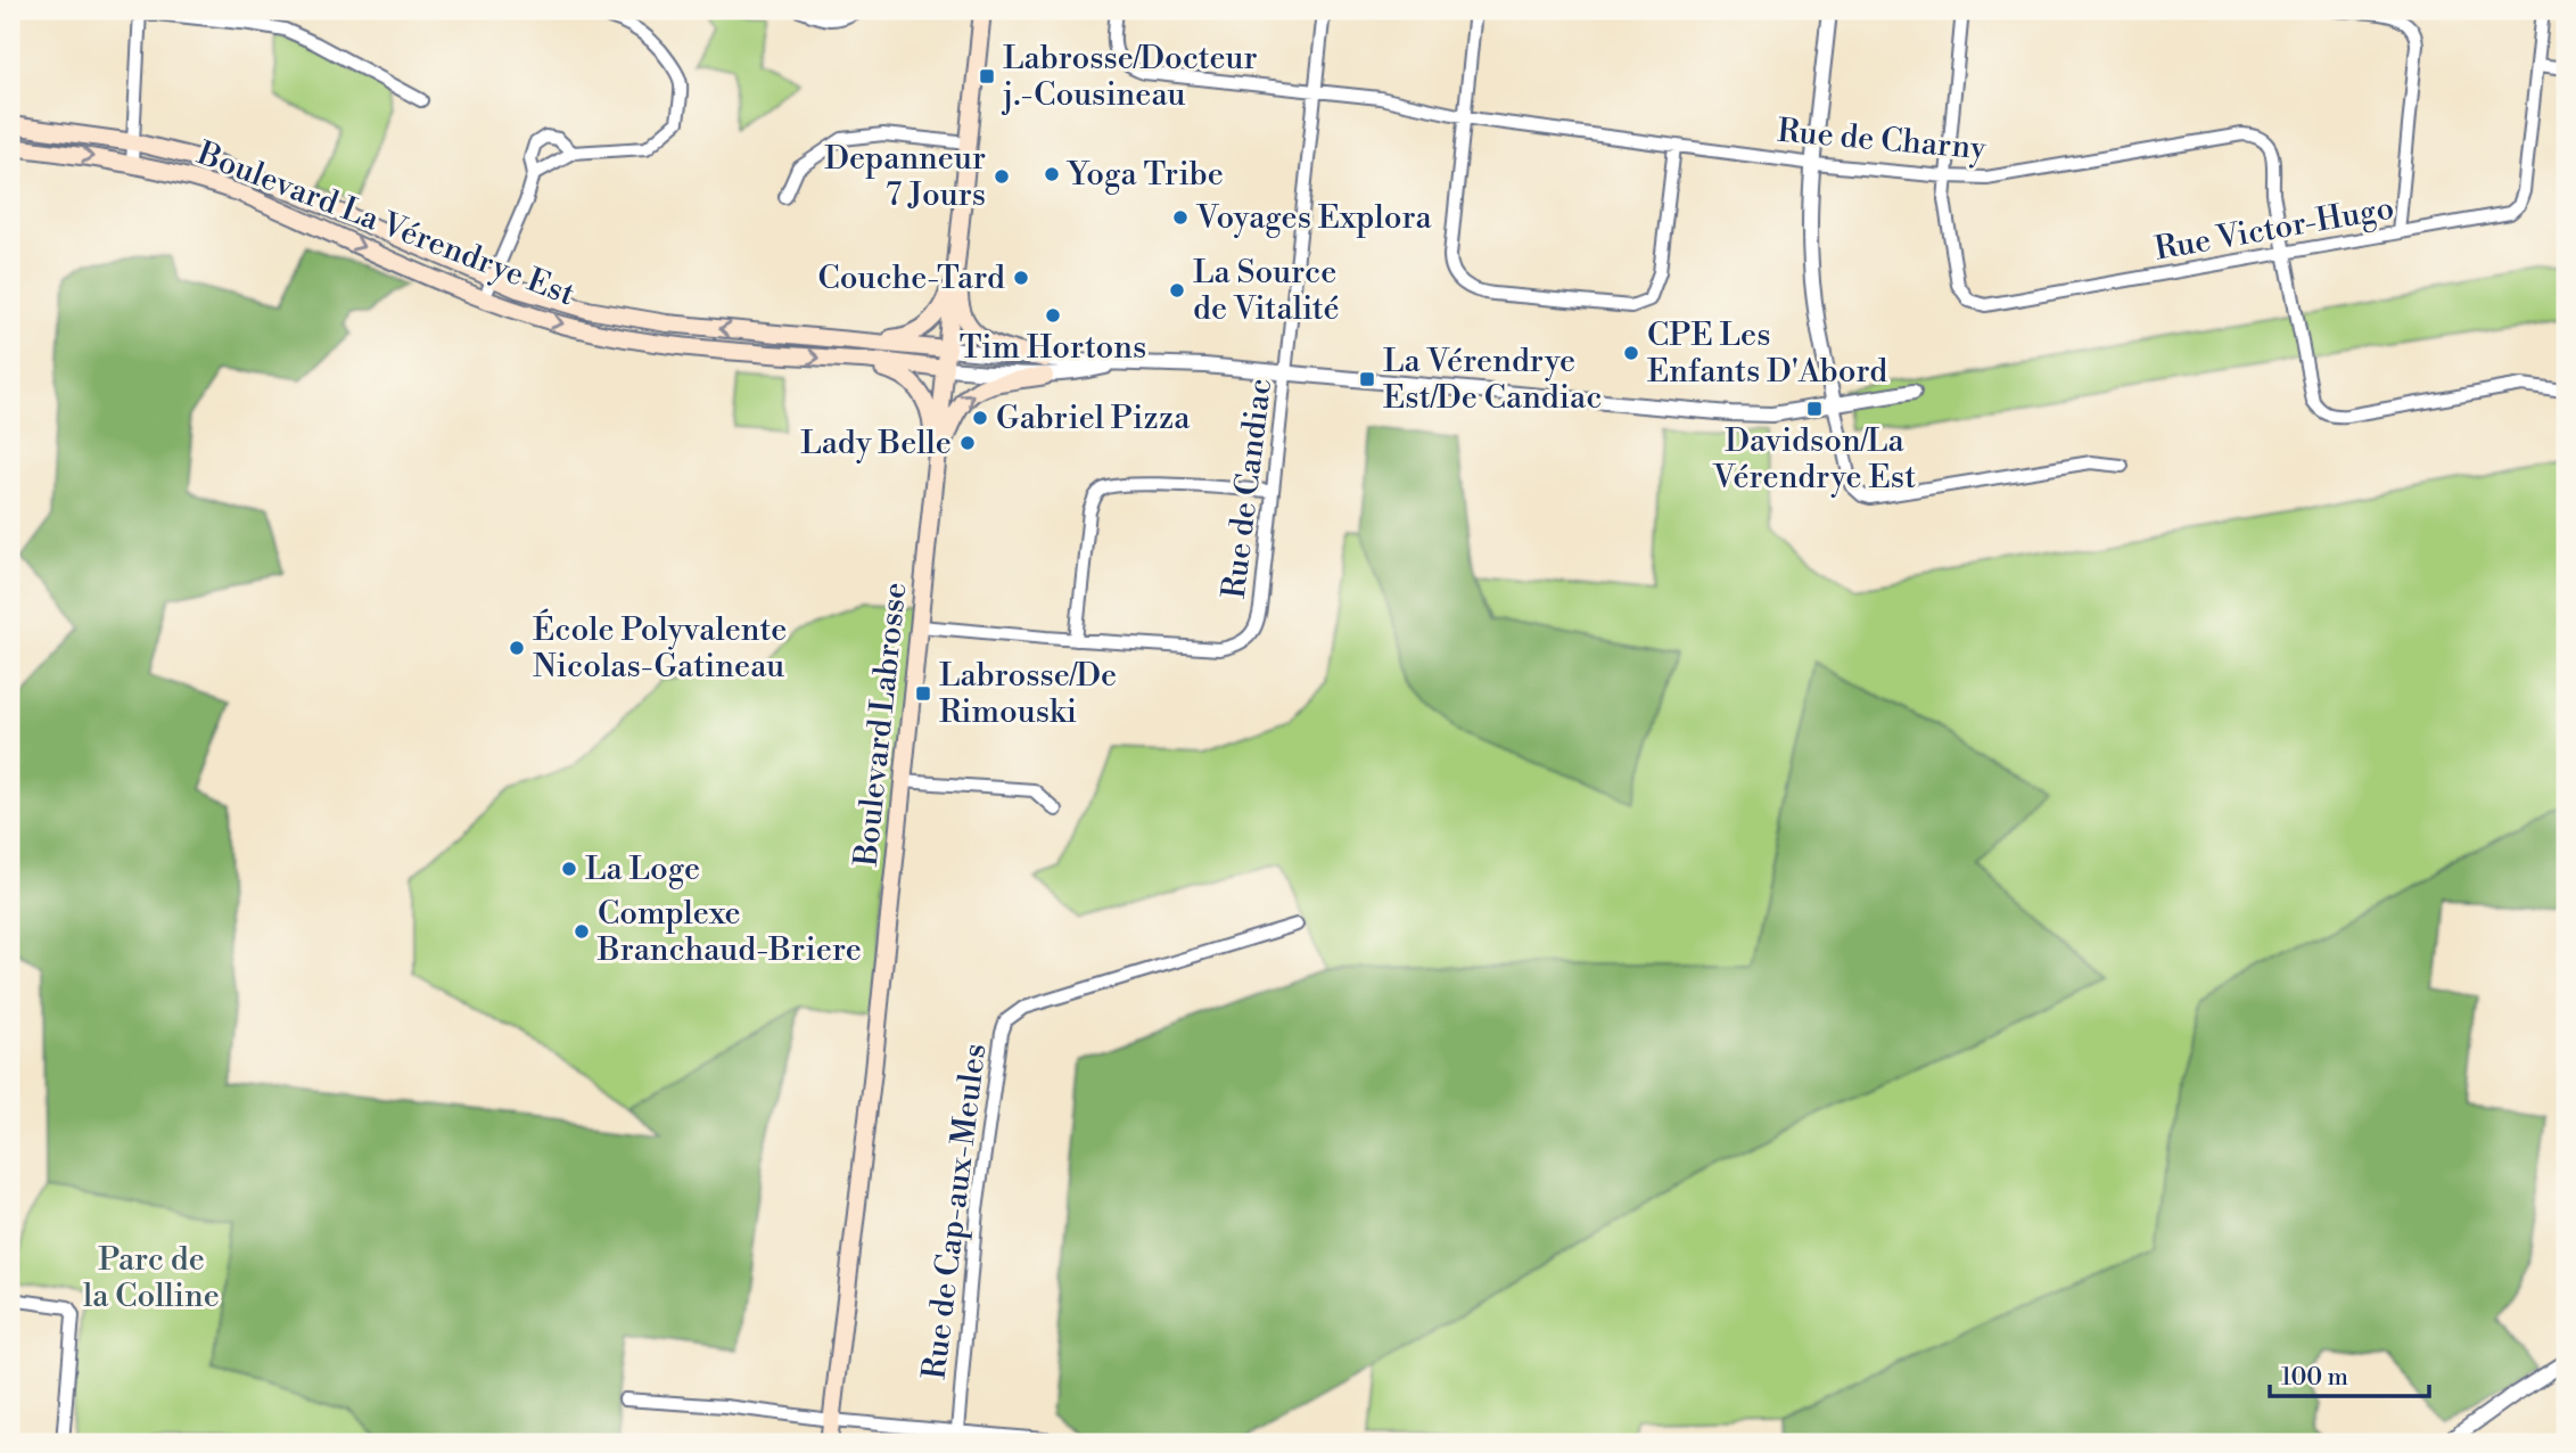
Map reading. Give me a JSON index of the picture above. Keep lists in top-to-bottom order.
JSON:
{
  "streets": {
    "main road": ["Boulevard La Vérendrye Est", "Boulevard Labrosse"],
    "street": [
      "Rue de Charny",
      "Rue Victor-Hugo",
      "Rue de Candiac",
      "Rue de Cap-aux-Meules"
    ]
  },
  "crossings": [
    ["Rue de Charny", "Rue Victor-Hugo"],
    ["Rue de Charny", "Rue de Candiac"],
    ["Boulevard La Vérendrye Est", "Rue de Candiac"],
    ["Boulevard La Vérendrye Est", "Boulevard Labrosse"],
    ["Rue de Candiac", "Boulevard Labrosse"]
  ],
  "parks": ["Parc de la Colline"],
  "places": {
    "transit": [
      "Labrosse/Docteur j.-Cousineau",
      "La Vérendrye Est/De Candiac",
      "Davidson/La Vérendrye Est",
      "Labrosse/De Rimouski"
    ],
    "other": [
      "Yoga Tribe",
      "Depanneur 7 Jours",
      "Voyages Explora",
      "Couche-Tard",
      "La Source de Vitalité",
      "Tim Hortons",
      "CPE Les Enfants D'Abord",
      "Gabriel Pizza",
      "Lady Belle",
      "École Polyvalente Nicolas-Gatineau",
      "La Loge",
      "Complexe Branchaud-Briere"
    ]
  },
  "scale_bar": "100 m"
}
